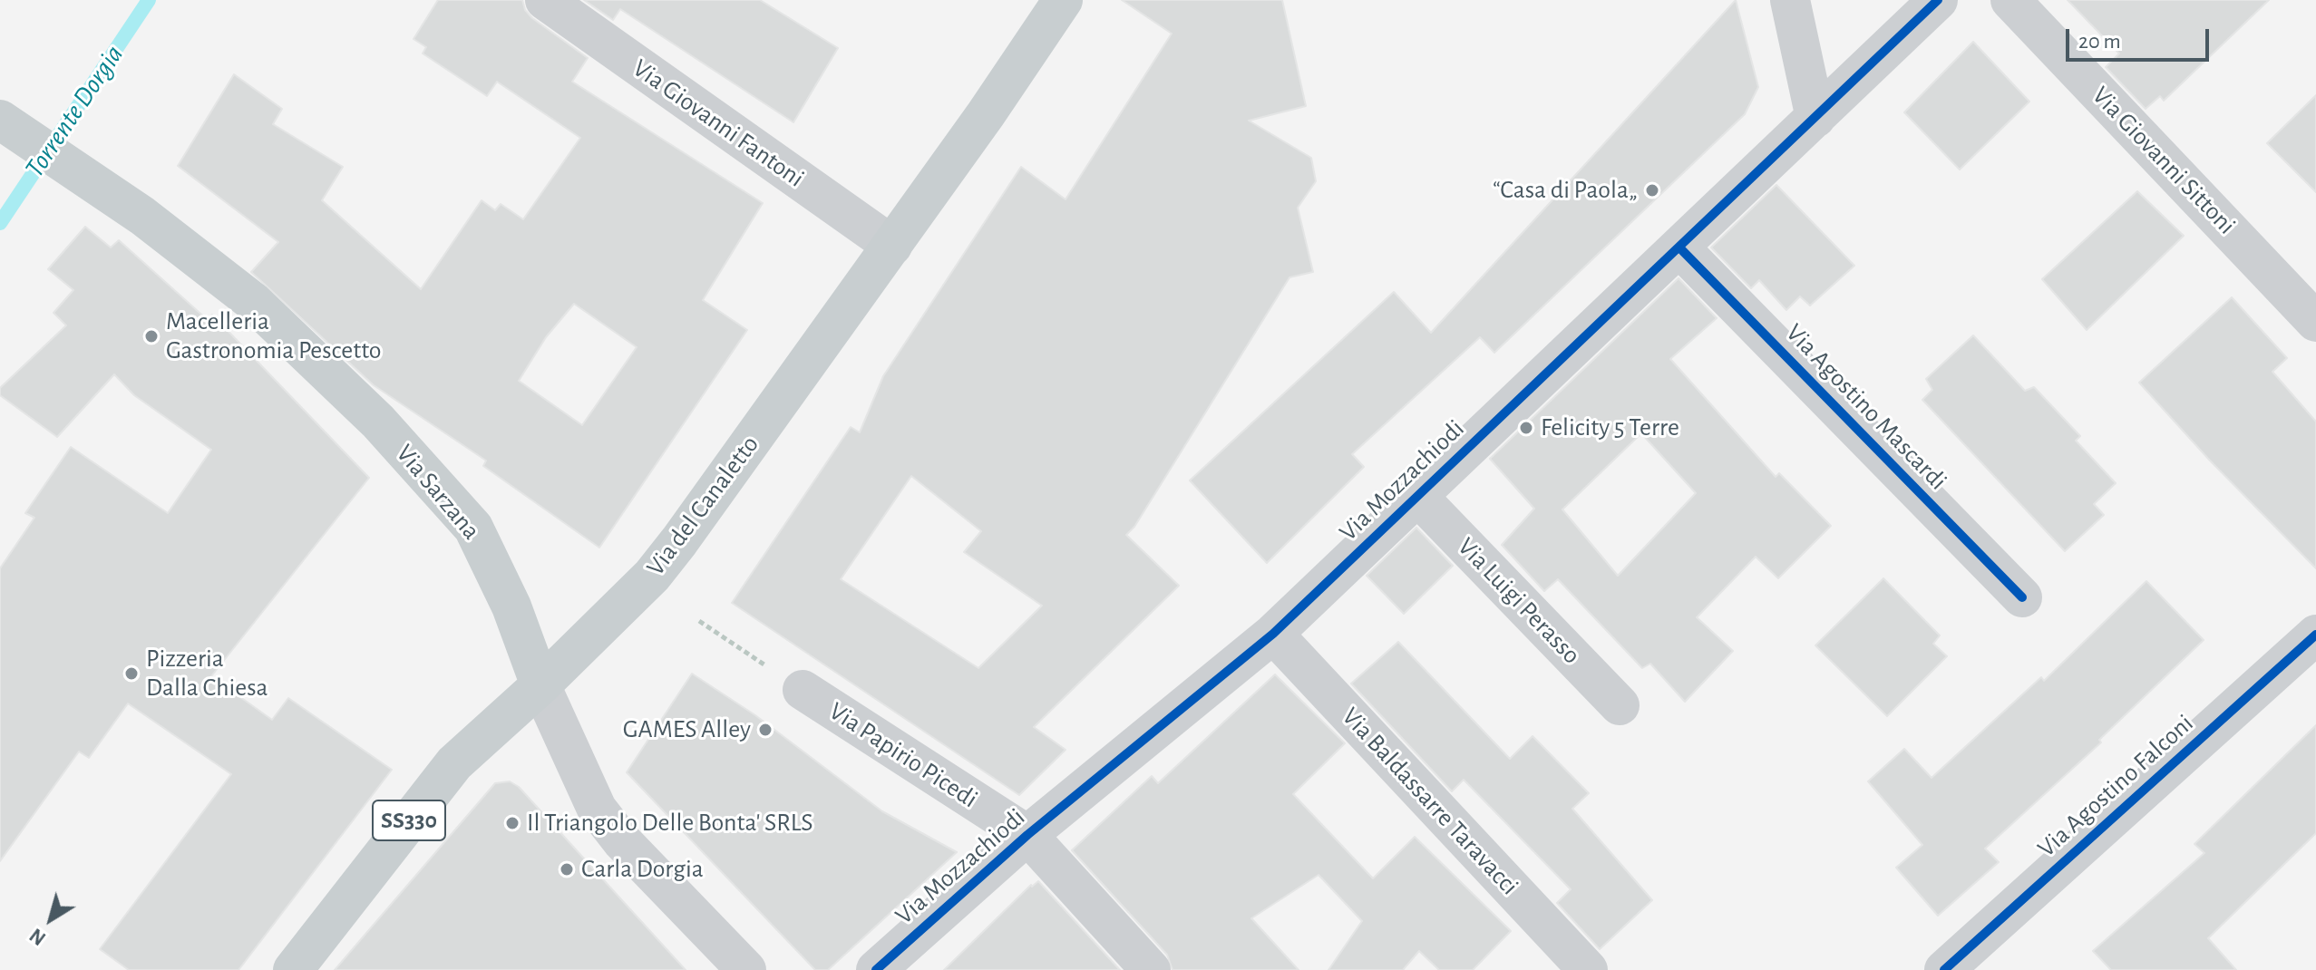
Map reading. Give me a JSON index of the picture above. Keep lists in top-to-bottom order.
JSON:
{
  "streets": {
    "main road": ["Via Sarzana", "Via del Canaletto", "SS330"],
    "street": [
      "Via Giovanni Fantoni",
      "Via Giovanni Sittoni",
      "Via Agostino Mascardi",
      "Via Mozzachiodi",
      "Via Luigi Perasso",
      "Via Papirio Picedi",
      "Via Agostino Falconi",
      "Via Baldassarre Taravacci"
    ]
  },
  "crossings": [
    ["Via Giovanni Fantoni", "Via del Canaletto"],
    ["Via Agostino Mascardi", "Via Mozzachiodi"],
    ["Via Mozzachiodi", "Via Luigi Perasso"],
    ["Via Mozzachiodi", "Via Papirio Picedi"],
    ["Via Mozzachiodi", "Via Baldassarre Taravacci"],
    ["Via Sarzana", "Via del Canaletto"]
  ],
  "water": ["Torrente Dorgia"],
  "places": [
    "“Casa di Paola„",
    "Macelleria Gastronomia Pescetto",
    "Felicity 5 Terre",
    "Pizzeria Dalla Chiesa",
    "GAMES Alley",
    "Il Triangolo Delle Bonta' SRLS",
    "Carla Dorgia"
  ],
  "scale_bar": "20 m",
  "north": "bottom left"
}
